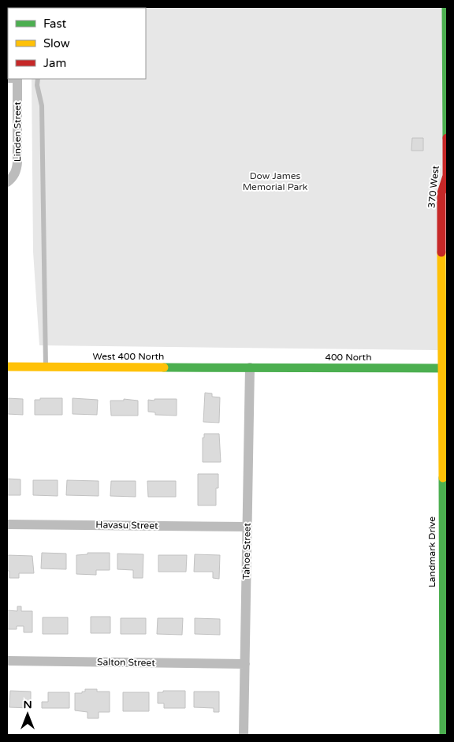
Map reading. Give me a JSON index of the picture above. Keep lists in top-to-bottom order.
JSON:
{
  "streets": {
    "street": [
      "Linden Street",
      "370 West",
      "West 400 North",
      "400 North",
      "Havasu Street",
      "Tahoe Street",
      "Landmark Drive",
      "Salton Street"
    ]
  },
  "crossings": [
    ["370 West", "400 North"],
    ["370 West", "Landmark Drive"],
    ["West 400 North", "400 North"],
    ["West 400 North", "Tahoe Street"],
    ["400 North", "Tahoe Street"],
    ["400 North", "Landmark Drive"],
    ["Havasu Street", "Tahoe Street"],
    ["Tahoe Street", "Salton Street"]
  ],
  "parks": ["Dow James Memorial Park"],
  "legend": ["Fast", "Slow", "Jam"],
  "north": "top"
}
